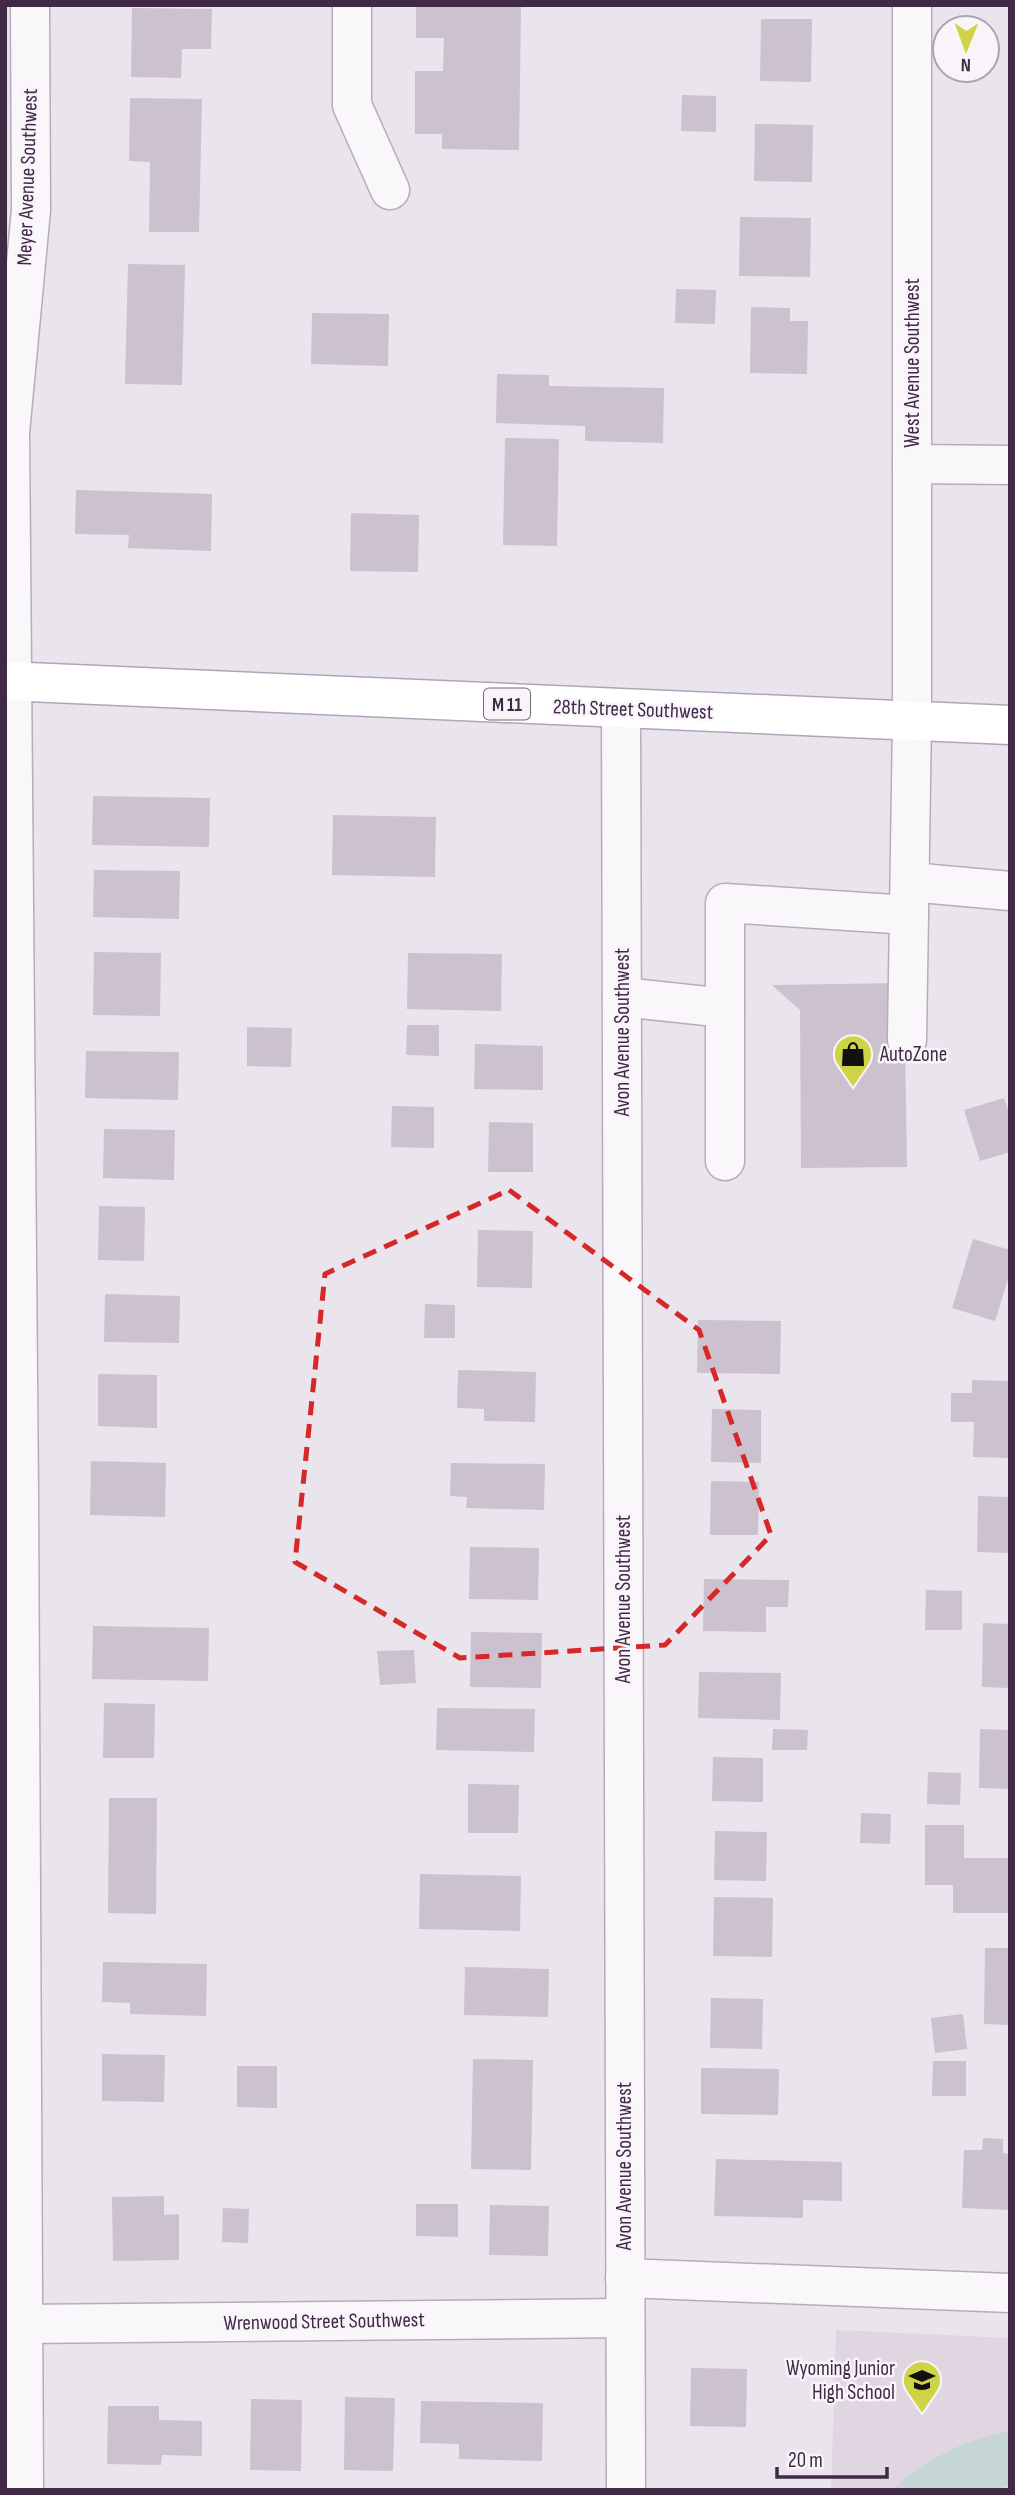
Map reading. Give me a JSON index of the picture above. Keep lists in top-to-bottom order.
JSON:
{
  "streets": {
    "main road": ["M 11", "28th Street Southwest"],
    "street": [
      "Meyer Avenue Southwest",
      "West Avenue Southwest",
      "Avon Avenue Southwest",
      "Wrenwood Street Southwest"
    ]
  },
  "crossings": [
    ["Meyer Avenue Southwest", "28th Street Southwest"],
    ["Meyer Avenue Southwest", "Wrenwood Street Southwest"],
    ["West Avenue Southwest", "28th Street Southwest"],
    ["28th Street Southwest", "Avon Avenue Southwest"],
    ["Avon Avenue Southwest", "Wrenwood Street Southwest"]
  ],
  "places": {
    "shop": ["AutoZone"],
    "school or university": ["Wyoming Junior High School"]
  },
  "scale_bar": "20 m",
  "north": "bottom"
}
